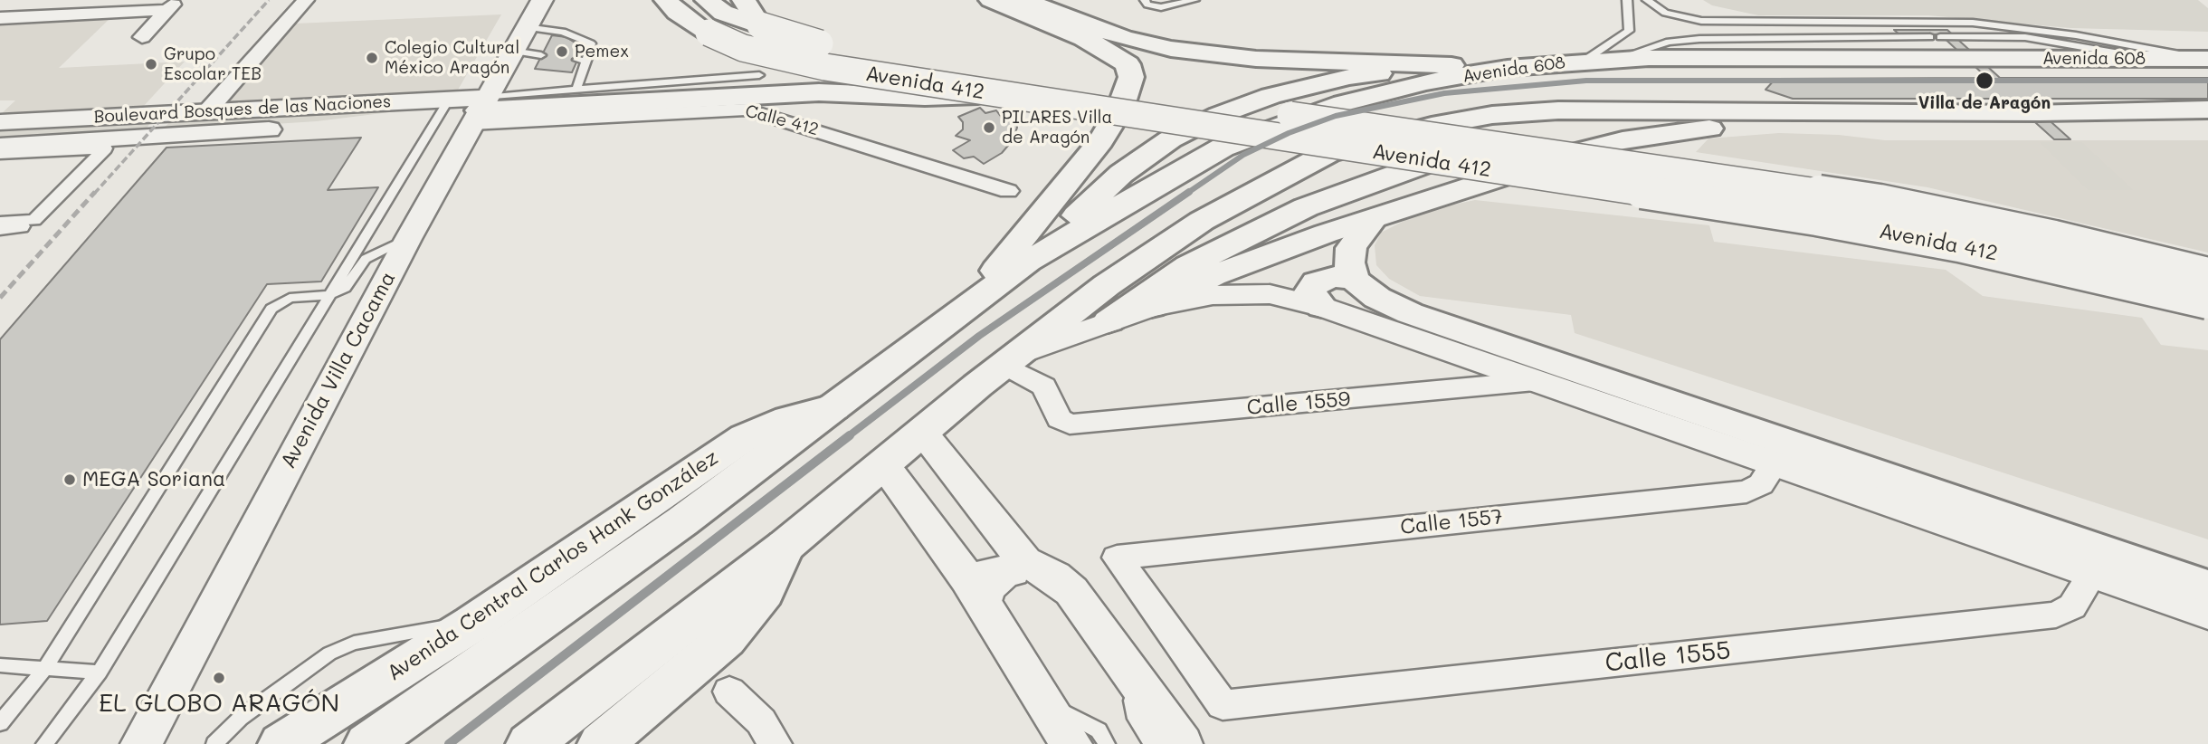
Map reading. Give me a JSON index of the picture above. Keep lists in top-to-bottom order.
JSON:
{
  "streets": {
    "main road": ["Avenida 608", "Avenida 412", "Avenida Central Carlos Hank González"],
    "street": [
      "Boulevard Bosques de las Naciones",
      "Calle 412",
      "Avenida Villa Cacama",
      "Calle 1559",
      "Calle 1557",
      "Calle 1555"
    ]
  },
  "crossings": [
    ["Avenida 608", "Avenida Central Carlos Hank González"],
    ["Boulevard Bosques de las Naciones", "Calle 412"],
    ["Boulevard Bosques de las Naciones", "Avenida Villa Cacama"],
    ["Calle 412", "Avenida Villa Cacama"],
    ["Calle 1557", "Calle 1555"]
  ],
  "places": [
    "Pemex",
    "Colegio Cultural México Aragón",
    "Grupo Escolar TEB",
    "Villa de Aragón",
    "PILARES Villa de Aragón",
    "MEGA Soriana",
    "EL GLOBO ARAGÓN"
  ]
}
